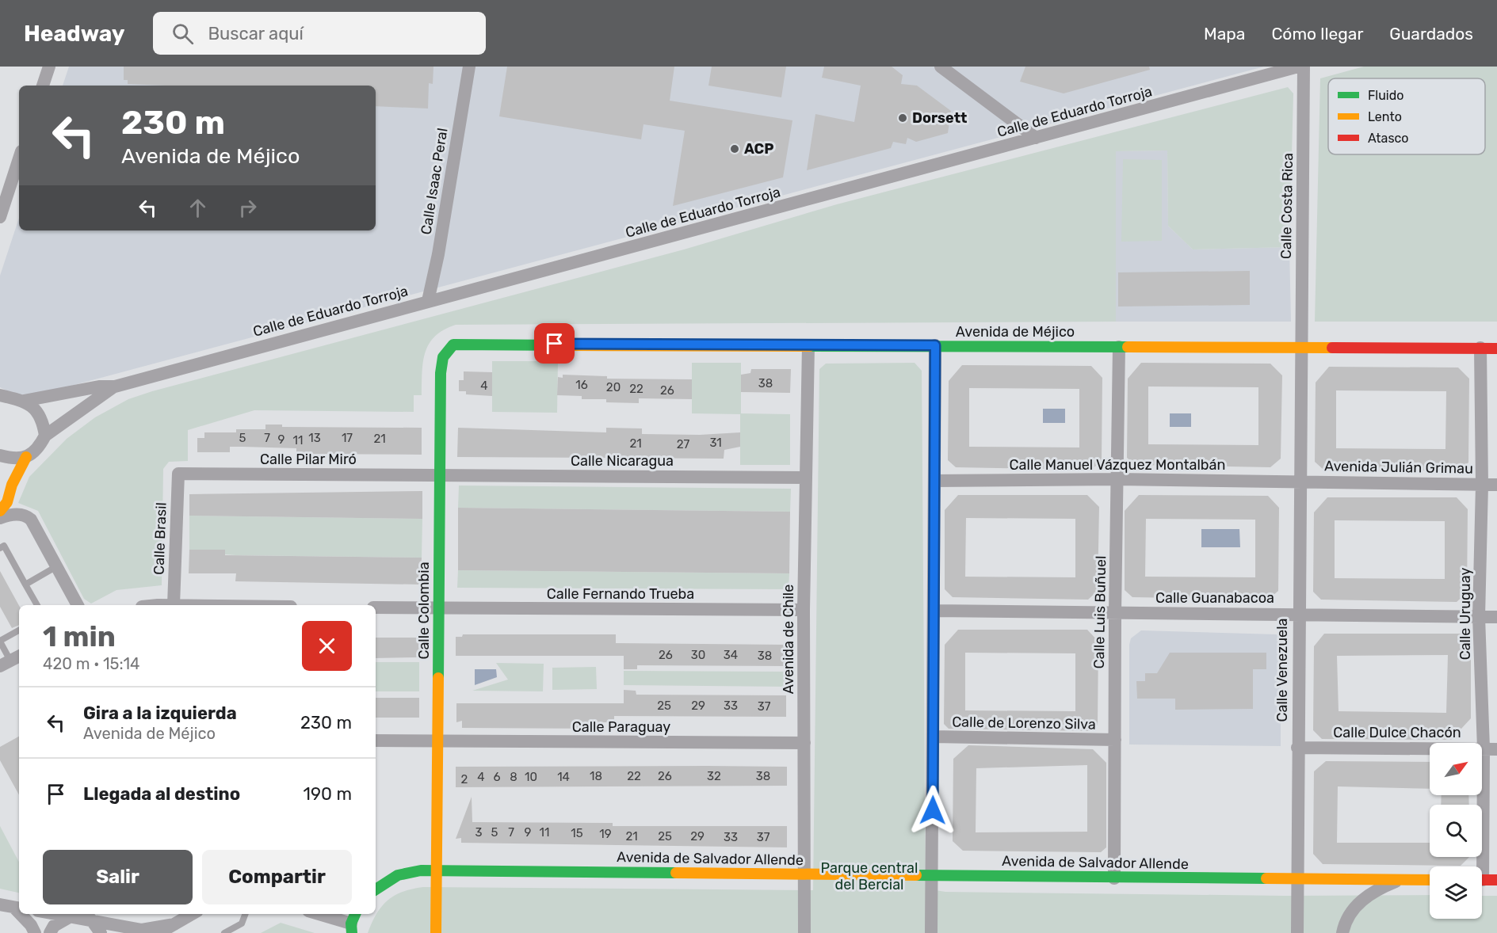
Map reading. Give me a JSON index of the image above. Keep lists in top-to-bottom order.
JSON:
{
  "streets": {
    "street": [
      "Calle de Eduardo Torroja",
      "Calle Isaac Peral",
      "Calle Costa Rica",
      "Avenida de Méjico",
      "Calle Pilar Miró",
      "Calle Nicaragua",
      "Calle Manuel Vázquez Montalbán",
      "Avenida Julián Grimau",
      "Calle Brasil",
      "Calle Fernando Trueba",
      "Calle Guanabacoa",
      "Calle Colombia",
      "Calle Luis Buñuel",
      "Calle Uruguay",
      "Avenida de Chile",
      "Calle Venezuela",
      "Calle de Lorenzo Silva",
      "Calle Paraguay",
      "Calle Dulce Chacón",
      "Avenida de Salvador Allende"
    ]
  },
  "crossings": [
    ["Calle de Eduardo Torroja", "Calle Isaac Peral"],
    ["Calle Costa Rica", "Avenida de Méjico"],
    ["Calle Costa Rica", "Calle Venezuela"],
    ["Avenida de Méjico", "Calle Colombia"],
    ["Avenida de Méjico", "Calle Luis Buñuel"],
    ["Avenida de Méjico", "Calle Uruguay"],
    ["Avenida de Méjico", "Avenida de Chile"],
    ["Avenida de Méjico", "Calle Venezuela"],
    ["Calle Pilar Miró", "Calle Nicaragua"],
    ["Calle Pilar Miró", "Calle Brasil"],
    ["Calle Pilar Miró", "Calle Colombia"],
    ["Calle Nicaragua", "Calle Colombia"],
    ["Calle Nicaragua", "Avenida de Chile"],
    ["Calle Manuel Vázquez Montalbán", "Avenida Julián Grimau"],
    ["Calle Manuel Vázquez Montalbán", "Calle Luis Buñuel"],
    ["Calle Manuel Vázquez Montalbán", "Calle Venezuela"],
    ["Avenida Julián Grimau", "Calle Uruguay"],
    ["Avenida Julián Grimau", "Calle Venezuela"],
    ["Calle Fernando Trueba", "Calle Colombia"],
    ["Calle Fernando Trueba", "Avenida de Chile"],
    ["Calle Guanabacoa", "Calle Luis Buñuel"],
    ["Calle Guanabacoa", "Calle Uruguay"],
    ["Calle Guanabacoa", "Calle Venezuela"],
    ["Calle Colombia", "Calle Paraguay"],
    ["Calle Colombia", "Avenida de Salvador Allende"],
    ["Calle Luis Buñuel", "Calle de Lorenzo Silva"],
    ["Calle Luis Buñuel", "Avenida de Salvador Allende"],
    ["Calle Uruguay", "Calle Dulce Chacón"],
    ["Avenida de Chile", "Calle Paraguay"],
    ["Avenida de Chile", "Avenida de Salvador Allende"],
    ["Calle Venezuela", "Calle Dulce Chacón"],
    ["Calle Venezuela", "Avenida de Salvador Allende"]
  ],
  "parks": ["Parque central del Bercial"],
  "places": ["Dorsett", "ACP"],
  "house_numbers": [
    "38",
    "16",
    "4",
    "20",
    "22",
    "26",
    "5",
    "7",
    "13",
    "17",
    "21",
    "9",
    "11",
    "31",
    "21",
    "27",
    "26",
    "30",
    "34",
    "38",
    "25",
    "29",
    "33",
    "37",
    "18",
    "22",
    "26",
    "32",
    "38",
    "4",
    "6",
    "8",
    "10",
    "14",
    "2",
    "3",
    "5",
    "7",
    "9",
    "11",
    "15",
    "19",
    "21",
    "25",
    "29",
    "33",
    "37"
  ],
  "legend": ["Fluido", "Lento", "Atasco"],
  "north": "top right",
  "page": {
    "header": "Headway",
    "search": "Buscar aquí",
    "nav": ["Mapa", "Cómo llegar", "Guardados"],
    "turn": ["230 m", "Avenida de Méjico"],
    "heading": ["1 min", "420 m · 15:14"],
    "list": [
      {
        "name": "Gira a la izquierda",
        "note": "Avenida de Méjico",
        "value": "230 m"
      },
      {
        "name": "Llegada al destino",
        "value": "190 m"
      }
    ],
    "buttons": ["Salir", "Compartir"]
  }
}
